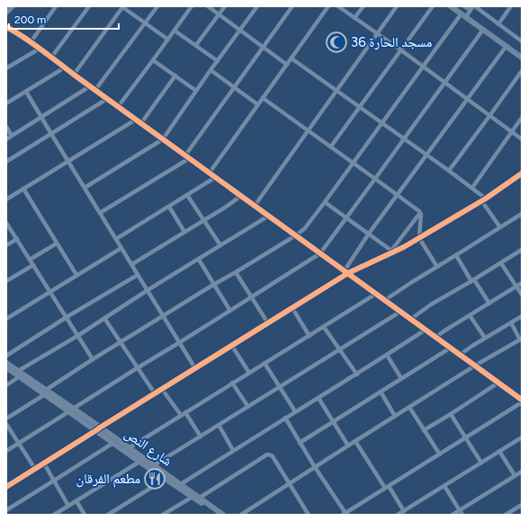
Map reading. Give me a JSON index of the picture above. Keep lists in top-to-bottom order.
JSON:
{
  "streets": {
    "main road": ["شارع النص"]
  },
  "places": {
    "mosque": ["مسجد الحارة 36"],
    "restaurant": ["مطعم الفرقان"]
  },
  "scale_bar": "200 m"
}
